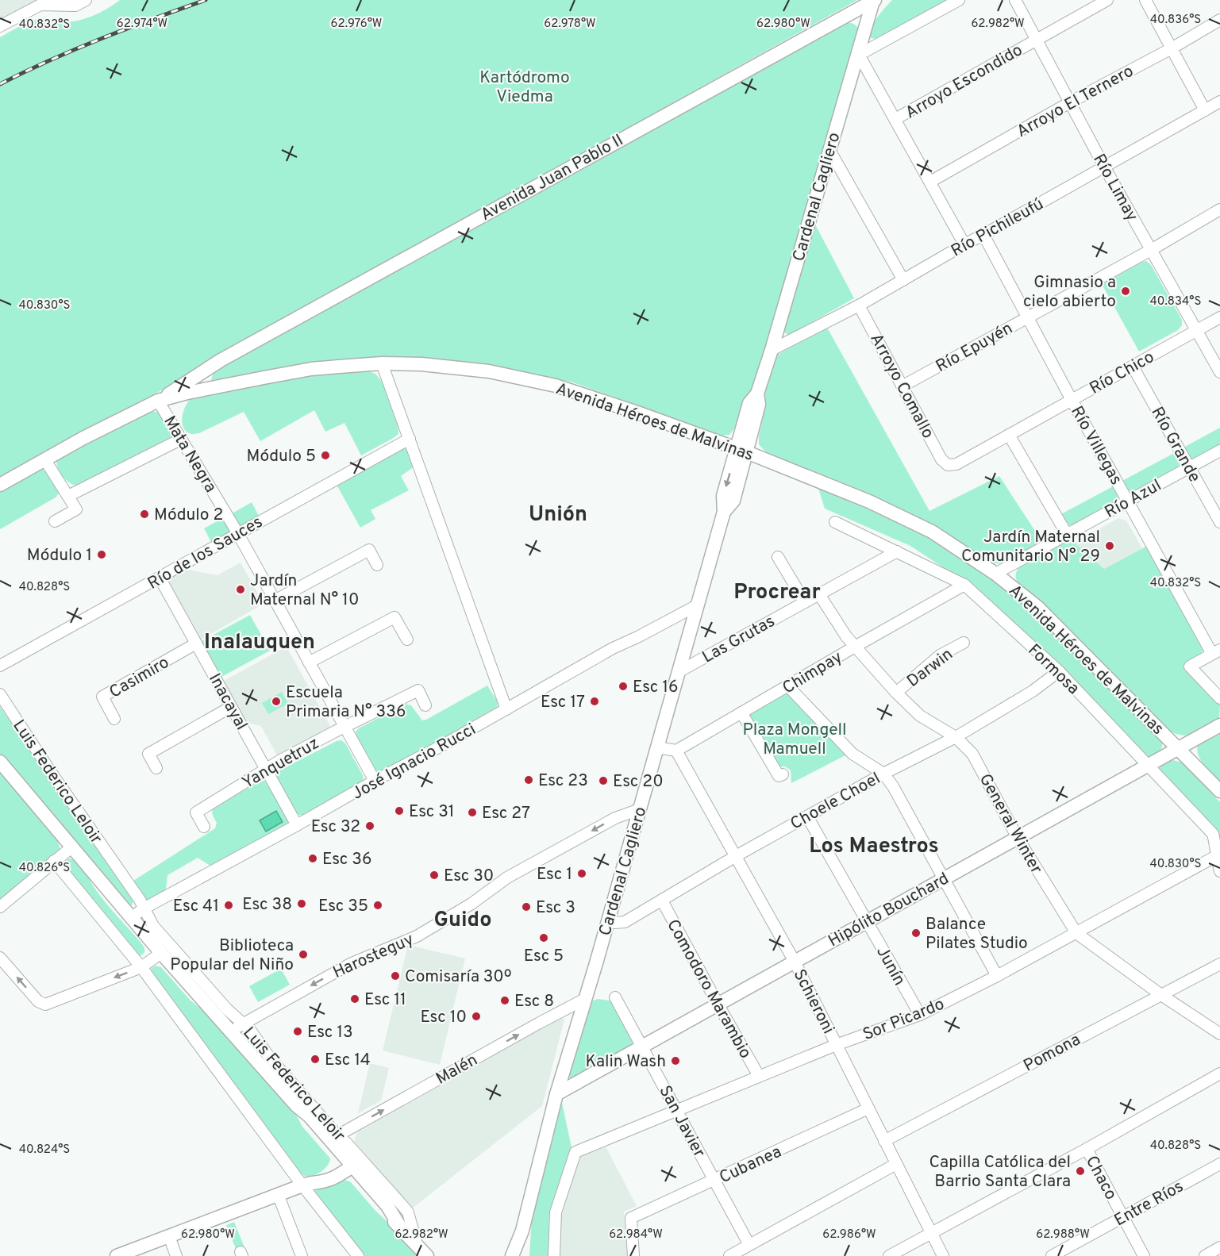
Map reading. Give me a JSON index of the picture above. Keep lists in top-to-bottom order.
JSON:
{
  "streets": {
    "main road": [
      "Avenida Juan Pablo II",
      "Cardenal Cagliero",
      "Avenida Héroes de Malvinas",
      "Hipólito Bouchard"
    ],
    "street": [
      "Arroyo Escondido",
      "Arroyo El Ternero",
      "Río Limay",
      "Río Pichileufú",
      "Río Epuyén",
      "Río Chico",
      "Arroyo Comallo",
      "Río Grande",
      "Río Villegas",
      "Mata Negra",
      "Río Azul",
      "Río de los Sauces",
      "Las Grutas",
      "Darwin",
      "Formosa",
      "Chimpay",
      "Casimiro",
      "Inacayal",
      "José Ignacio Rucci",
      "Yanquetruz",
      "Luis Federico Leloir",
      "Choele Choel",
      "General Winter",
      "Harosteguy",
      "Junín",
      "Comodoro Marambio",
      "Schieroni",
      "Sor Picardo",
      "Pomona",
      "Malén",
      "San Javier",
      "Cubanea",
      "Chaco",
      "Entre Ríos"
    ]
  },
  "crossings": [
    ["Arroyo Escondido", "Río Limay"],
    ["Arroyo El Ternero", "Río Limay"],
    ["Avenida Juan Pablo II", "Cardenal Cagliero"],
    ["Avenida Juan Pablo II", "Avenida Héroes de Malvinas"],
    ["Avenida Juan Pablo II", "Mata Negra"],
    ["Río Limay", "Río Pichileufú"],
    ["Río Limay", "Río Epuyén"],
    ["Río Limay", "Río Chico"],
    ["Cardenal Cagliero", "Río Pichileufú"],
    ["Cardenal Cagliero", "Avenida Héroes de Malvinas"],
    ["Cardenal Cagliero", "Las Grutas"],
    ["Cardenal Cagliero", "José Ignacio Rucci"],
    ["Cardenal Cagliero", "Choele Choel"],
    ["Cardenal Cagliero", "Hipólito Bouchard"],
    ["Cardenal Cagliero", "Harosteguy"],
    ["Cardenal Cagliero", "Malén"],
    ["Río Pichileufú", "Arroyo Comallo"],
    ["Río Pichileufú", "Río Villegas"],
    ["Río Epuyén", "Arroyo Comallo"],
    ["Río Epuyén", "Río Villegas"],
    ["Río Chico", "Arroyo Comallo"],
    ["Río Chico", "Río Grande"],
    ["Río Chico", "Río Villegas"],
    ["Avenida Héroes de Malvinas", "Mata Negra"],
    ["Avenida Héroes de Malvinas", "Río Azul"],
    ["Avenida Héroes de Malvinas", "Hipólito Bouchard"],
    ["Río Grande", "Río Azul"],
    ["Río Villegas", "Río Azul"],
    ["Mata Negra", "Río de los Sauces"],
    ["Mata Negra", "José Ignacio Rucci"],
    ["Mata Negra", "Yanquetruz"],
    ["Río de los Sauces", "Inacayal"],
    ["Las Grutas", "Formosa"],
    ["Las Grutas", "General Winter"],
    ["Darwin", "General Winter"],
    ["Formosa", "Chimpay"],
    ["Formosa", "Choele Choel"],
    ["Formosa", "Hipólito Bouchard"],
    ["Formosa", "Sor Picardo"],
    ["Chimpay", "General Winter"],
    ["Chimpay", "Schieroni"],
    ["Casimiro", "Inacayal"],
    ["Inacayal", "José Ignacio Rucci"],
    ["Inacayal", "Yanquetruz"],
    ["José Ignacio Rucci", "Luis Federico Leloir"],
    ["Luis Federico Leloir", "Harosteguy"],
    ["Luis Federico Leloir", "Malén"],
    ["Choele Choel", "General Winter"],
    ["Choele Choel", "Junín"],
    ["Choele Choel", "Comodoro Marambio"],
    ["Choele Choel", "Schieroni"],
    ["General Winter", "Hipólito Bouchard"],
    ["General Winter", "Sor Picardo"],
    ["General Winter", "Pomona"],
    ["Hipólito Bouchard", "Junín"],
    ["Hipólito Bouchard", "Comodoro Marambio"],
    ["Hipólito Bouchard", "Schieroni"],
    ["Hipólito Bouchard", "San Javier"],
    ["Junín", "Sor Picardo"],
    ["Comodoro Marambio", "Sor Picardo"],
    ["Schieroni", "Sor Picardo"],
    ["Schieroni", "Pomona"],
    ["Schieroni", "Cubanea"],
    ["Sor Picardo", "San Javier"],
    ["San Javier", "Cubanea"],
    ["Chaco", "Entre Ríos"]
  ],
  "one_way": ["Harosteguy", "Malén"],
  "districts": [
    "Unión",
    "Procrear",
    "Inalauquen",
    "Los Maestros",
    "Guido"
  ],
  "parks": ["Kartódromo Viedma", "Plaza Mongell Mamuell"],
  "places": [
    "Gimnasio a cielo abierto",
    "Módulo 5",
    "Módulo 2",
    "Jardín Maternal Comunitario N° 29",
    "Módulo 1",
    "Jardín Maternal N° 10",
    "Esc 16",
    "Escuela Primaria N° 336",
    "Esc 17",
    "Esc 23",
    "Esc 20",
    "Esc 31",
    "Esc 27",
    "Esc 32",
    "Esc 36",
    "Esc 1",
    "Esc 30",
    "Esc 38",
    "Esc 41",
    "Esc 35",
    "Esc 3",
    "Balance Pilates Studio",
    "Esc 5",
    "Biblioteca Popular del Niño",
    "Comisaría 30º",
    "Esc 11",
    "Esc 8",
    "Esc 10",
    "Esc 13",
    "Esc 14",
    "Kalin Wash",
    "Capilla Católica del Barrio Santa Clara"
  ],
  "coordinates": [
    "40.836°S",
    "62.974°W",
    "62.976°W",
    "62.978°W",
    "62.980°W",
    "62.982°W",
    "40.832°S",
    "40.834°S",
    "40.830°S",
    "40.828°S",
    "40.826°S",
    "40.824°S",
    "62.984°W",
    "62.986°W",
    "62.988°W"
  ]
}
